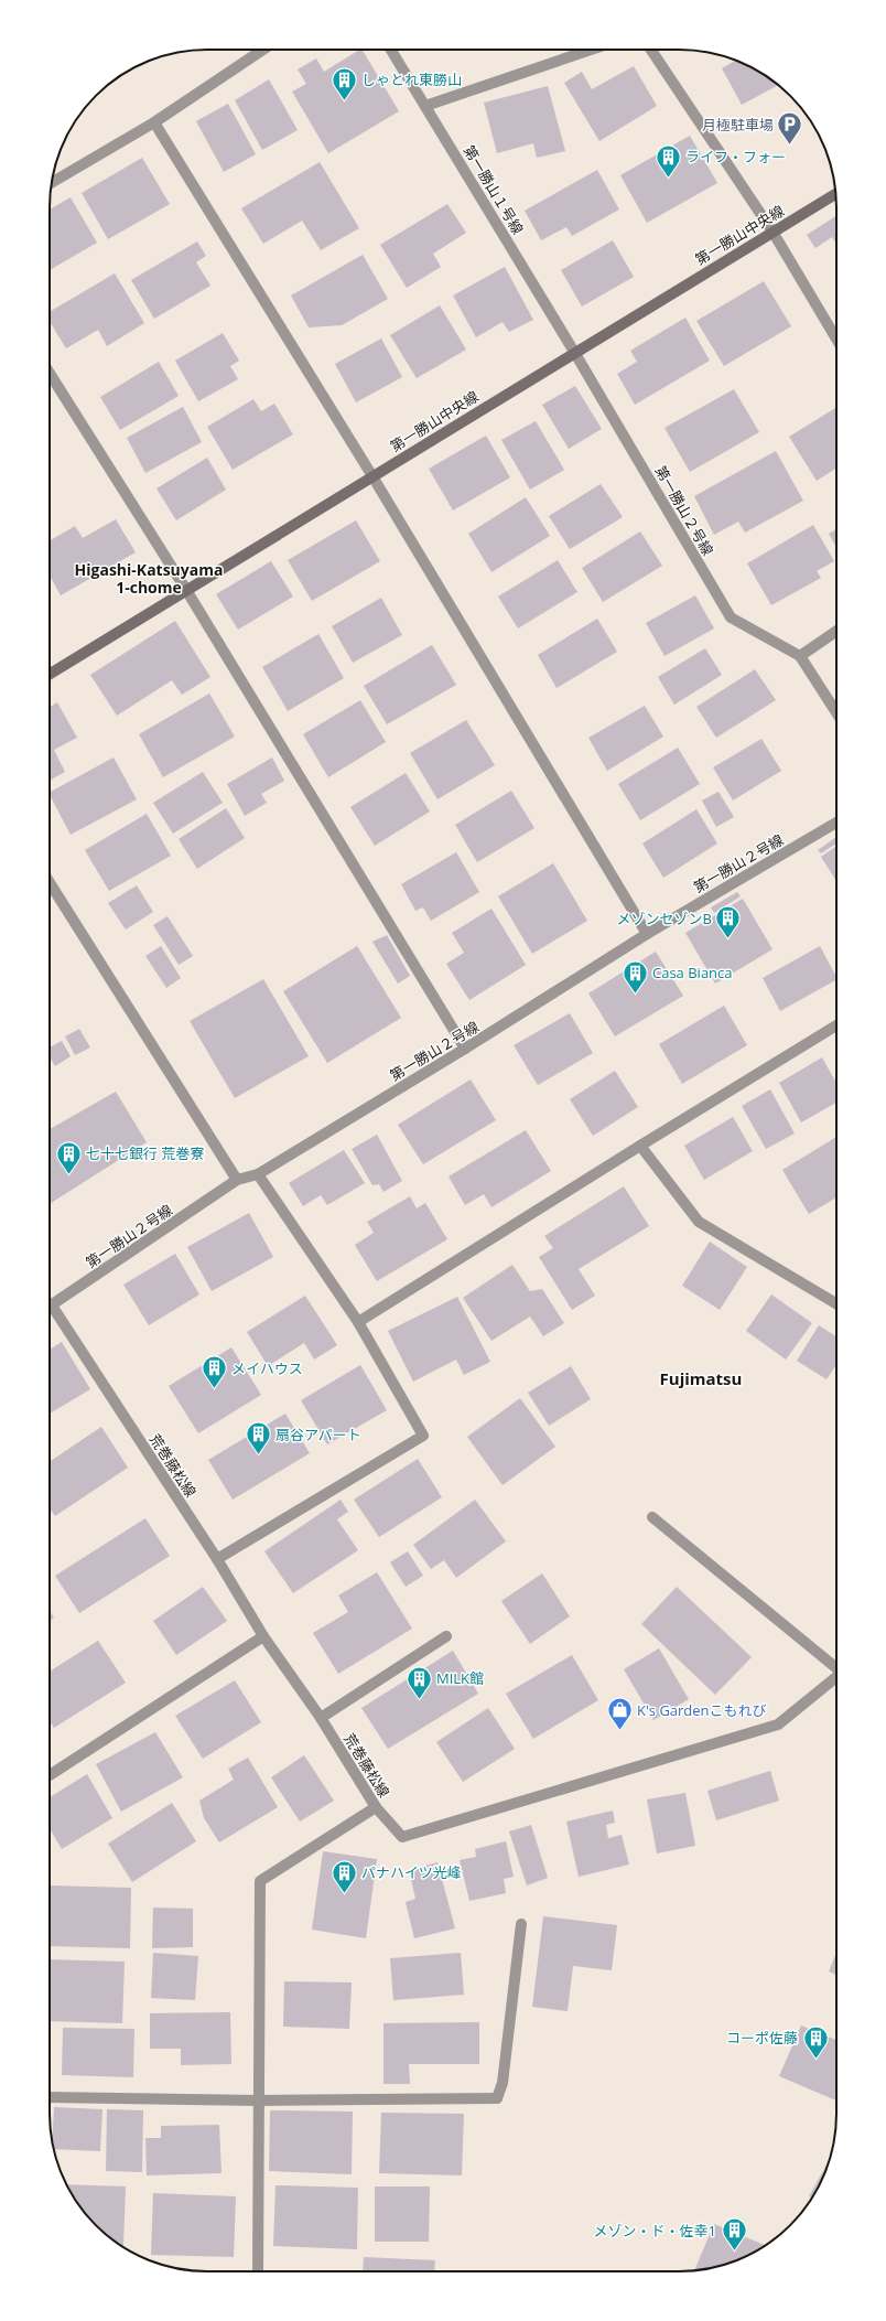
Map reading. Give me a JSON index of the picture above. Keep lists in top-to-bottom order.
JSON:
{
  "streets": {
    "street": [
      "第一勝山１号線",
      "第一勝山中央線",
      "第一勝山２号線",
      "荒巻藤松線"
    ]
  },
  "crossings": [
    ["第一勝山１号線", "第一勝山中央線"],
    ["第一勝山１号線", "第一勝山２号線"],
    ["第一勝山中央線", "第一勝山２号線"]
  ],
  "districts": ["Higashi-Katsuyama 1-chome", "Fujimatsu"],
  "places": {
    "building": [
      "しゃとれ東勝山",
      "ライフ・フォー",
      "メゾンセゾンB",
      "Casa Bianca",
      "七十七銀行 荒巻寮",
      "メイハウス",
      "扇谷アパート",
      "MILK館",
      "パナハイツ光峰",
      "コーポ佐藤",
      "メゾン・ド・佐幸1"
    ],
    "parking": ["月極駐車場"],
    "shop": ["K's Gardenこもれび"]
  }
}
